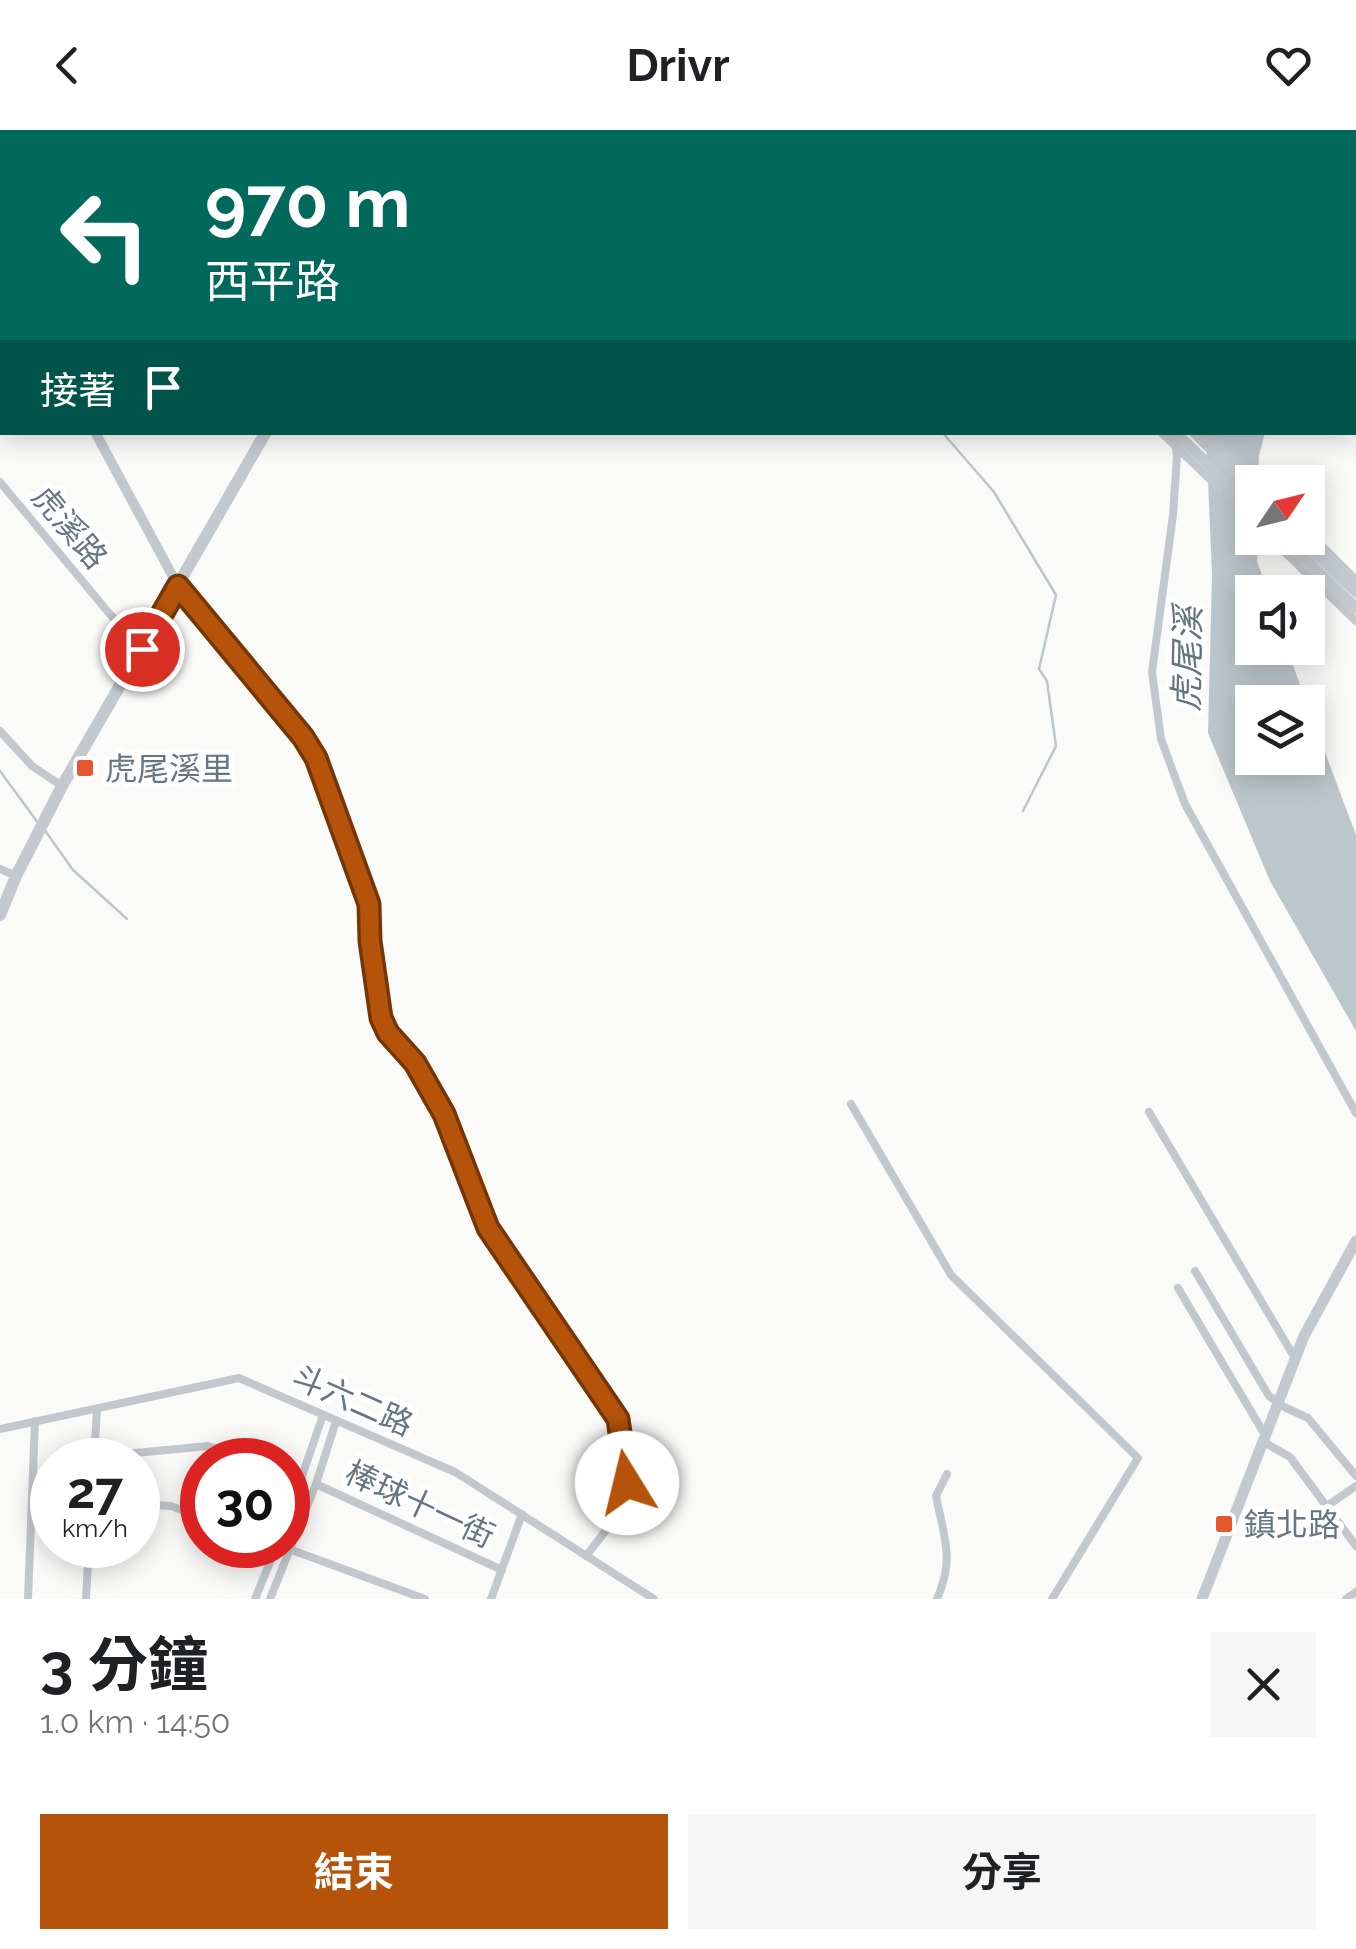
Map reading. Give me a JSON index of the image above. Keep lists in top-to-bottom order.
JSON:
{
  "streets": {
    "street": ["虎溪路", "斗六二路", "棒球十一街"]
  },
  "water": ["虎尾溪"],
  "places": {
    "transit": ["虎尾溪里", "鎮北路"]
  },
  "north": "top right",
  "page": {
    "header": "Drivr",
    "turn": ["970 m", "西平路"],
    "then": "接著",
    "speed": "27 km/h",
    "limit": "30",
    "heading": ["3 分鐘", "1.0 km · 14:50"],
    "buttons": ["結束", "分享"]
  }
}
